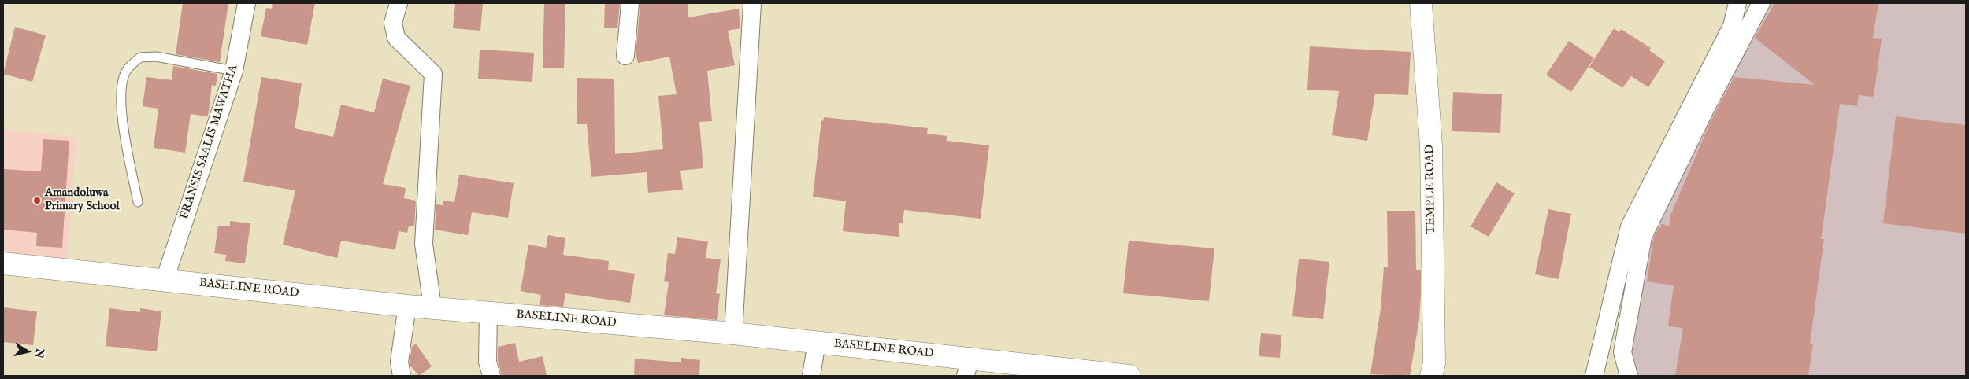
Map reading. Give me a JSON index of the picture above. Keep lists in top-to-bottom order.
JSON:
{
  "streets": {
    "main road": ["TEMPLE ROAD", "BASELINE ROAD"],
    "street": ["FRANSIS SAALIS MAWATHA"]
  },
  "crossings": [
    ["FRANSIS SAALIS MAWATHA", "BASELINE ROAD"]
  ],
  "places": ["Amandoluwa Primary School"],
  "north": "right"
}
